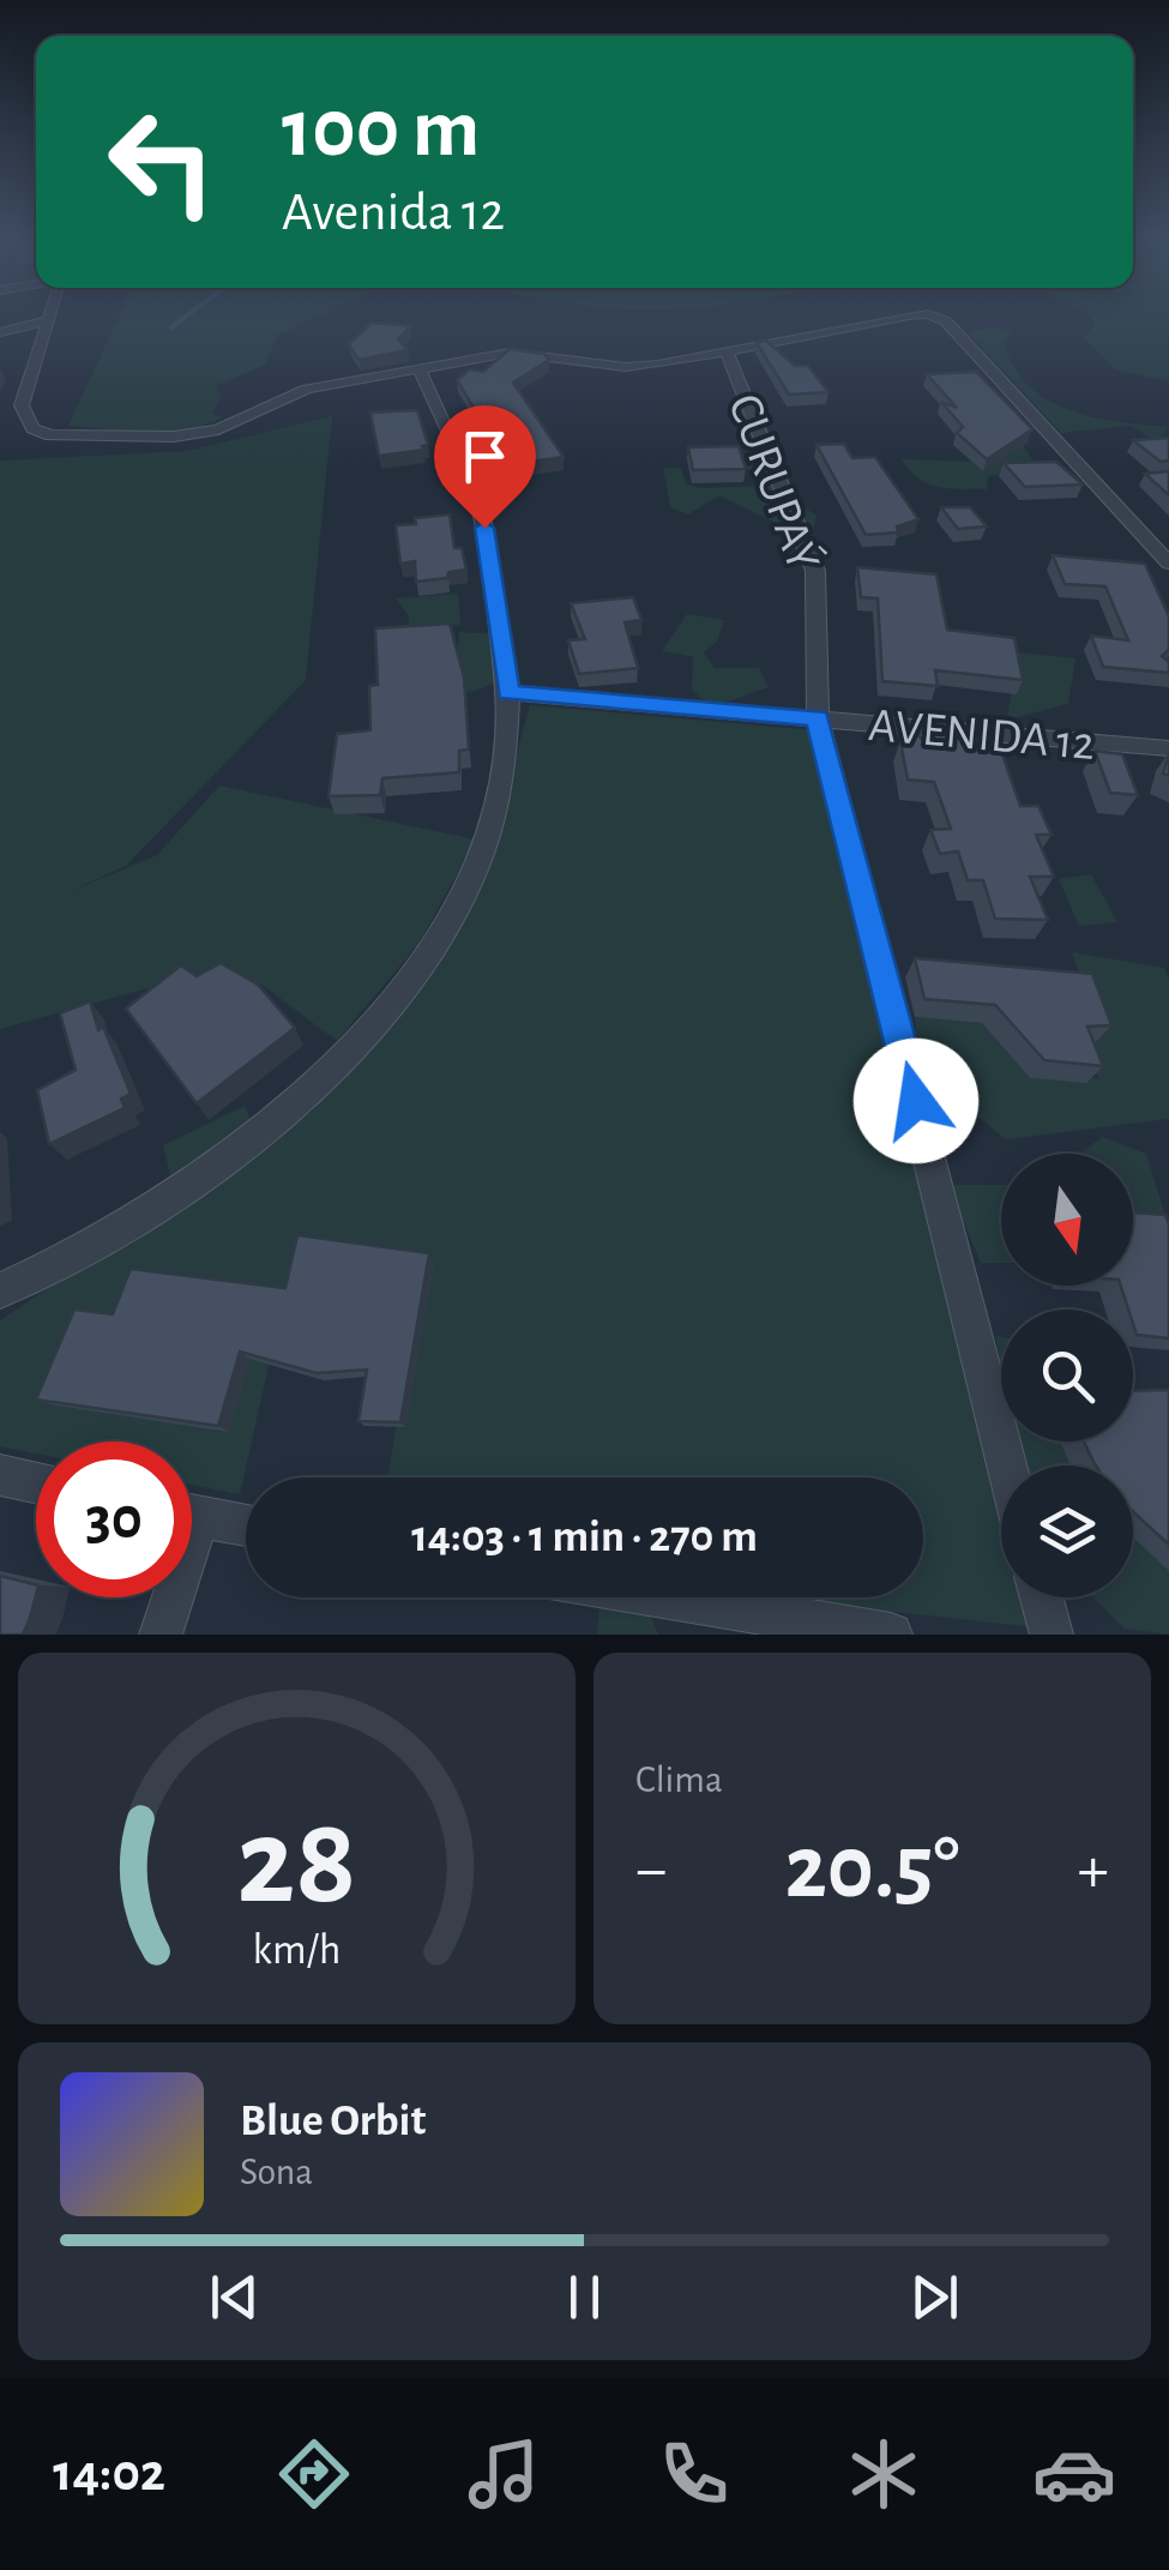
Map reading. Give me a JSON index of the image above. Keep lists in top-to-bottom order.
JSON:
{
  "streets": {
    "street": ["CURUPA´Y", "AVENIDA 12"]
  },
  "crossings": [
    ["CURUPA´Y", "AVENIDA 12"]
  ],
  "north": "bottom",
  "page": {
    "turn": ["100 m", "Avenida 12"],
    "limit": "30",
    "trip": "14:03 · 1 min · 270 m",
    "tile": "Clima",
    "heat": ["−", "20.5°", "+"],
    "song": ["Blue Orbit", "Sona"],
    "tabs": "14:02",
    "gauge": ["28", "km/h"]
  }
}
